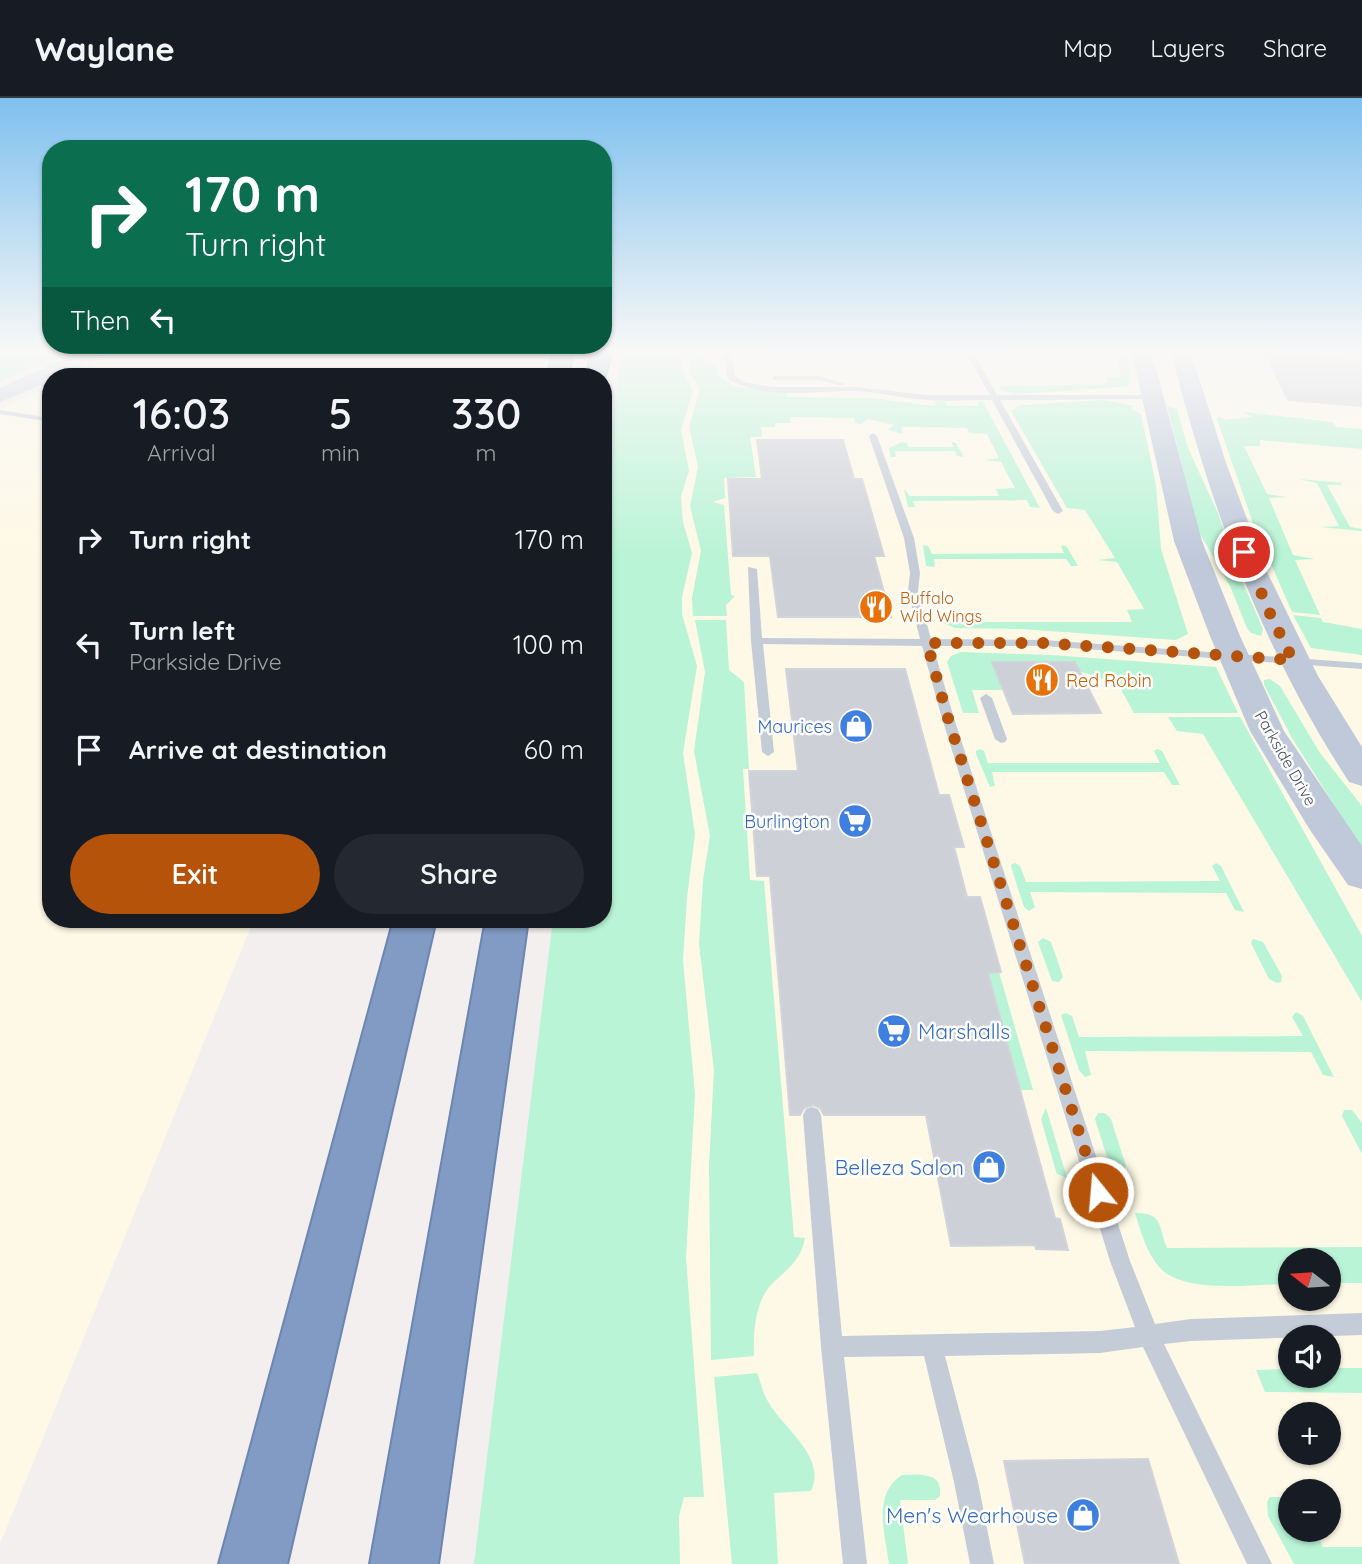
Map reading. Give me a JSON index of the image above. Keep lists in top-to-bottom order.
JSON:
{
  "streets": {
    "street": ["Parkside Drive"]
  },
  "places": {
    "restaurant": ["Buffalo Wild Wings", "Red Robin"],
    "shop": ["Maurices", "Belleza Salon", "Men's Wearhouse"],
    "supermarket": ["Burlington", "Marshalls"]
  },
  "north": "left",
  "page": {
    "header": "Waylane",
    "nav": ["Map", "Layers", "Share"],
    "turn": ["170 m", "Turn right"],
    "then": "Then",
    "eta": [
      "16:03",
      "Arrival",
      "5",
      "min",
      "330",
      "m"
    ],
    "list": [
      {
        "name": "Turn right",
        "value": "170 m"
      },
      {
        "name": "Turn left",
        "note": "Parkside Drive",
        "value": "100 m"
      },
      {
        "name": "Arrive at destination",
        "value": "60 m"
      }
    ],
    "buttons": ["Exit", "Share"],
    "map_buttons": ["+", "−"]
  }
}
